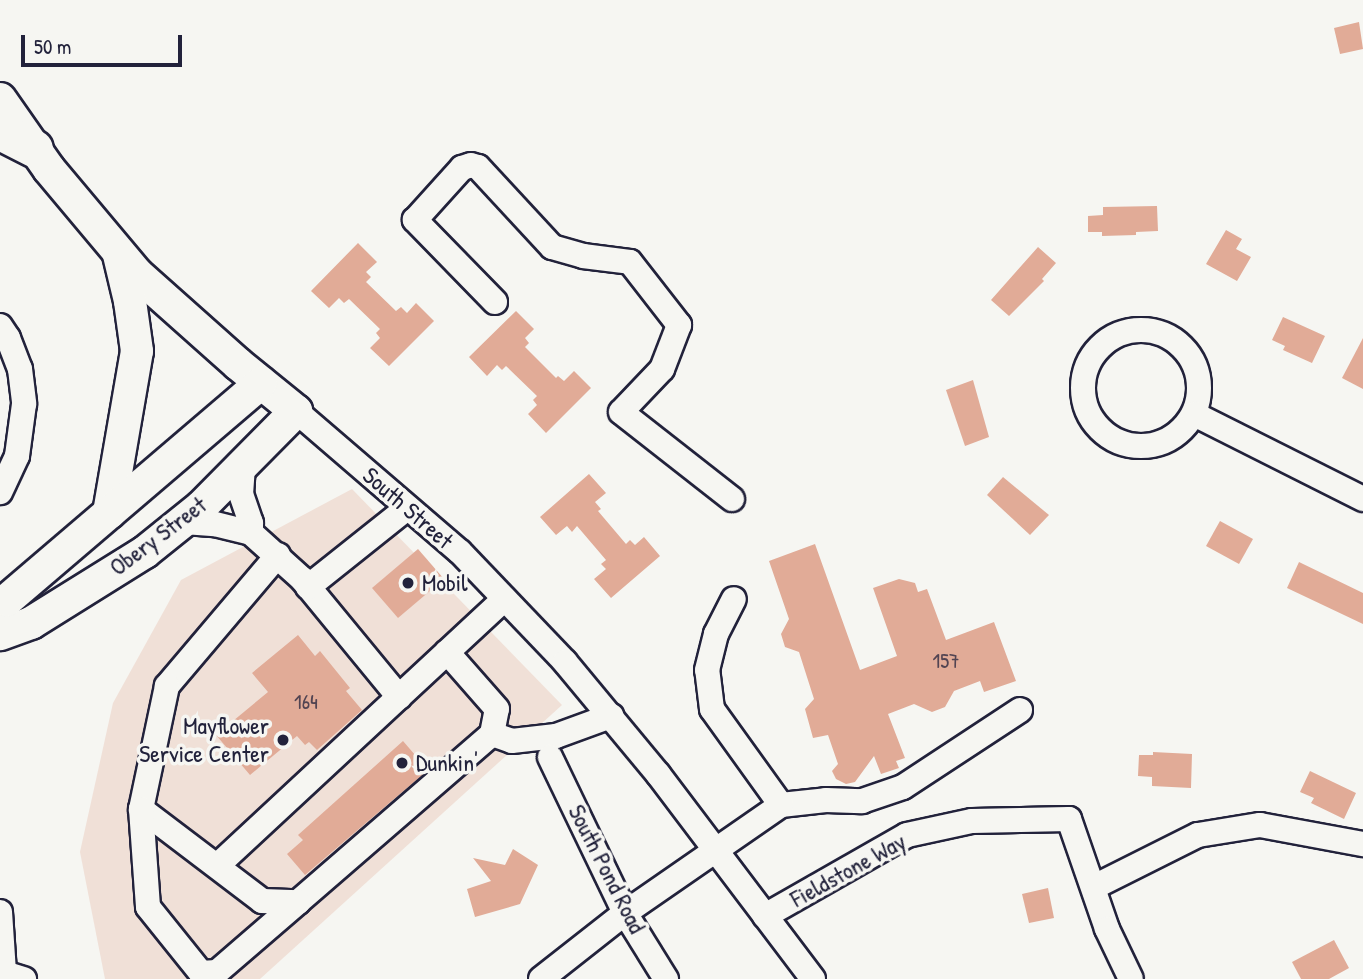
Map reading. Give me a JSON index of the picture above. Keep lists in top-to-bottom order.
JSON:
{
  "streets": {
    "main road": ["South Street", "Obery Street"],
    "street": ["South Pond Road", "Fieldstone Way"]
  },
  "crossings": [
    ["South Street", "Obery Street"],
    ["South Street", "Fieldstone Way"]
  ],
  "places": ["Mobil", "Mayflower Service Center", "Dunkin'"],
  "house_numbers": ["157", "164"],
  "scale_bar": "50 m"
}
